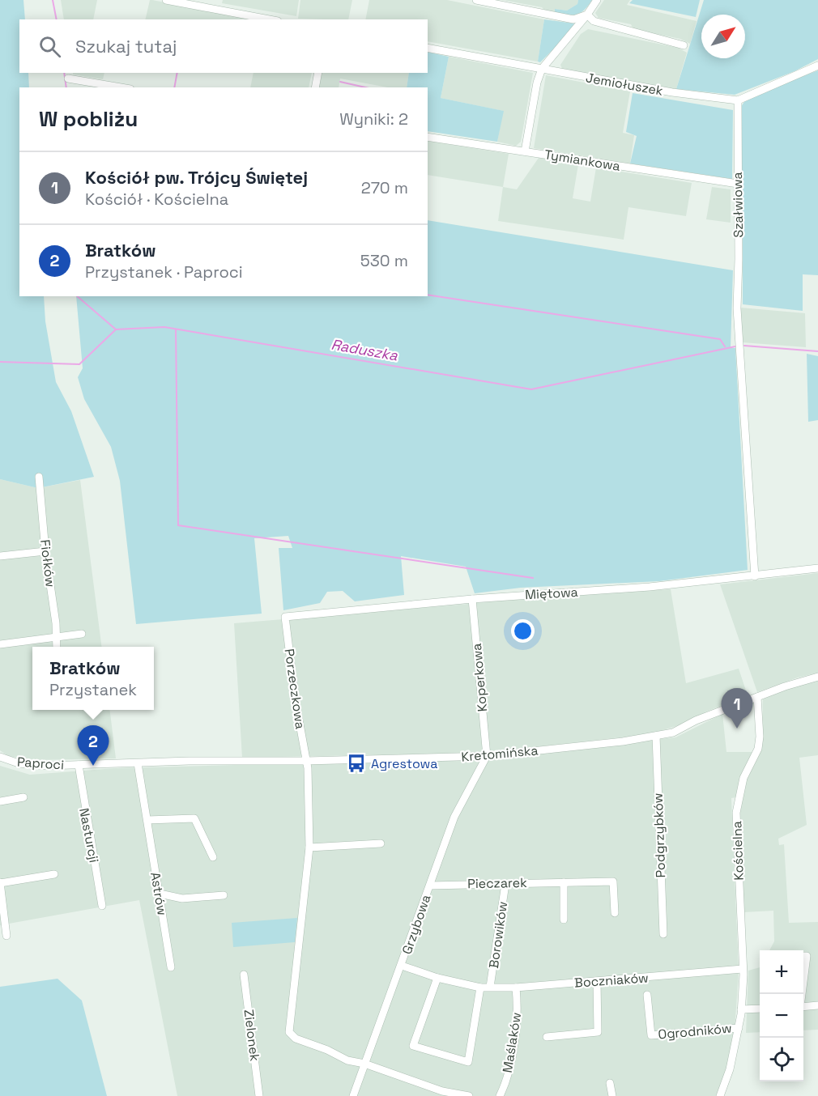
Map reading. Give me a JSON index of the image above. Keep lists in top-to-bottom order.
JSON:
{
  "streets": {
    "street": [
      "Jemiołuszek",
      "Tymiankowa",
      "Szałwiowa",
      "Fiołków",
      "Miętowa",
      "Koperkowa",
      "Porzeczkowa",
      "Kretomińska",
      "Paproci",
      "Nasturcji",
      "Podgrzybków",
      "Kościelna",
      "Pieczarek",
      "Astrów",
      "Grzybowa",
      "Borowików",
      "Boczniaków",
      "Ogrodników",
      "Zielonek",
      "Maślaków"
    ]
  },
  "crossings": [
    ["Jemiołuszek", "Szałwiowa"],
    ["Tymiankowa", "Szałwiowa"],
    ["Szałwiowa", "Miętowa"],
    ["Miętowa", "Koperkowa"],
    ["Miętowa", "Porzeczkowa"],
    ["Koperkowa", "Kretomińska"],
    ["Koperkowa", "Grzybowa"],
    ["Porzeczkowa", "Kretomińska"],
    ["Kretomińska", "Paproci"],
    ["Kretomińska", "Podgrzybków"],
    ["Kretomińska", "Kościelna"],
    ["Kretomińska", "Astrów"],
    ["Kretomińska", "Grzybowa"],
    ["Paproci", "Nasturcji"],
    ["Kościelna", "Boczniaków"],
    ["Kościelna", "Ogrodników"],
    ["Pieczarek", "Grzybowa"],
    ["Pieczarek", "Borowików"],
    ["Grzybowa", "Boczniaków"],
    ["Borowików", "Boczniaków"],
    ["Boczniaków", "Maślaków"]
  ],
  "water": ["Raduszka"],
  "places": {
    "bus stop": ["Agrestowa"]
  },
  "north": "top right",
  "page": {
    "search": "Szukaj tutaj",
    "heading": ["W pobliżu", "Wyniki: 2"],
    "list": [
      {
        "mark": "1",
        "name": "Kościół pw. Trójcy Świętej",
        "note": "Kościół · Kościelna",
        "value": "270 m"
      },
      {
        "mark": "2",
        "name": "Bratków",
        "note": "Przystanek · Paproci",
        "value": "530 m"
      }
    ],
    "popup": ["Bratków", "Przystanek"],
    "pins": ["1", "2"],
    "map_buttons": ["+", "−"]
  }
}
